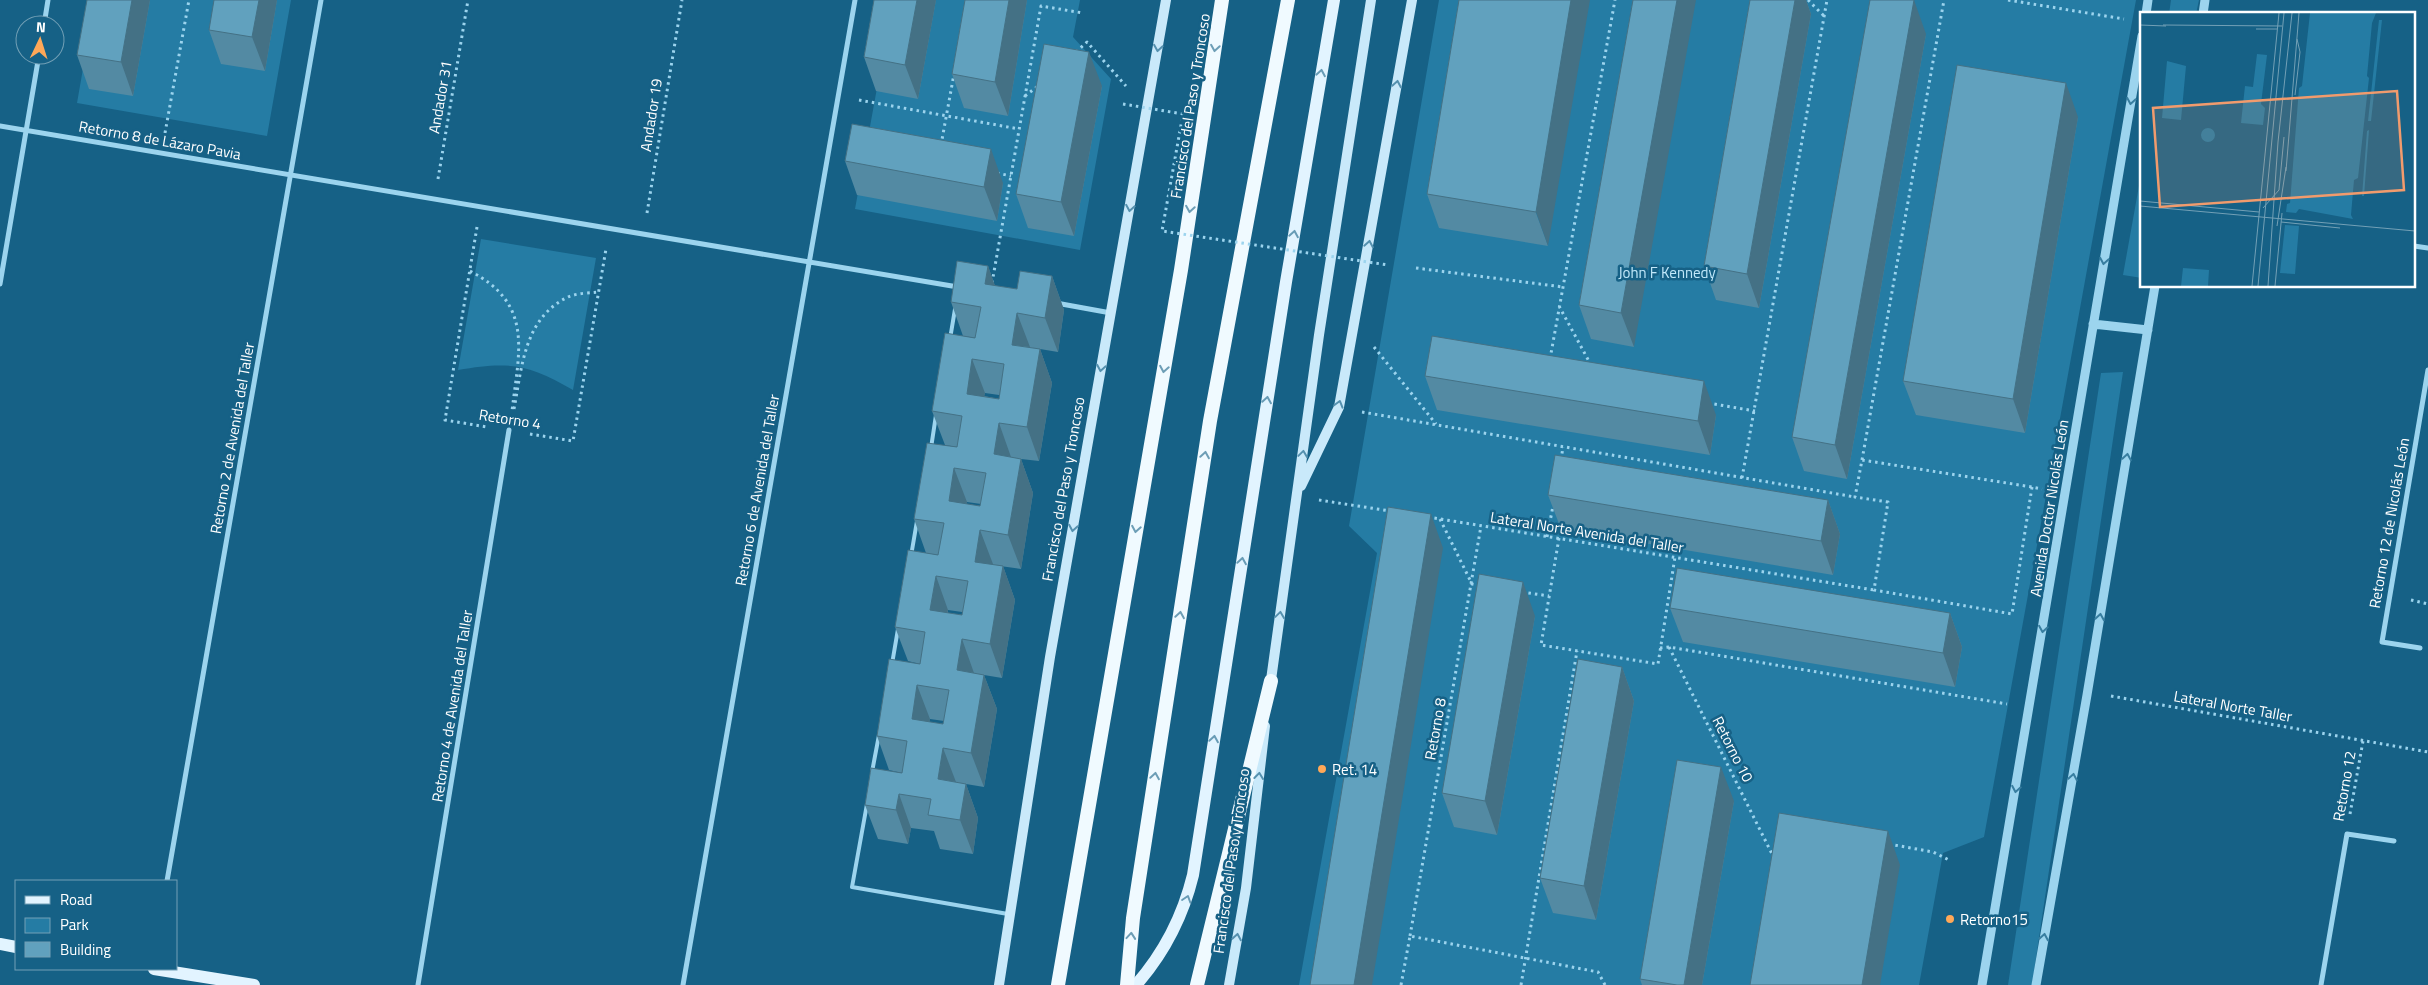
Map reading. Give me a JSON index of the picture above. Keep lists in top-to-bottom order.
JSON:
{
  "streets": {
    "highway": ["Francisco del Paso y Troncoso"],
    "street": [
      "Retorno 8 de Lázaro Pavia",
      "Retorno 2 de Avenida del Taller",
      "Retorno 6 de Avenida del Taller",
      "Avenida Doctor Nicolás León",
      "Retorno 12 de Nicolás León",
      "Retorno 4 de Avenida del Taller"
    ],
    "path": [
      "Andador 31",
      "Andador 19",
      "Retorno 4",
      "Lateral Norte Avenida del Taller",
      "Lateral Norte Taller",
      "Retorno 8",
      "Retorno 10",
      "Retorno 12"
    ]
  },
  "crossings": [
    ["Andador 31", "Retorno 8 de Lázaro Pavia"],
    ["Andador 19", "Retorno 8 de Lázaro Pavia"],
    ["Retorno 8 de Lázaro Pavia", "Retorno 4"],
    ["Retorno 8 de Lázaro Pavia", "Retorno 2 de Avenida del Taller"],
    ["Retorno 8 de Lázaro Pavia", "Retorno 6 de Avenida del Taller"],
    ["Retorno 4", "Retorno 4 de Avenida del Taller"],
    ["Lateral Norte Avenida del Taller", "Retorno 8"],
    ["Lateral Norte Taller", "Retorno 12"]
  ],
  "parks": ["John F Kennedy"],
  "places": ["Ret. 14", "Retorno15"],
  "legend": ["Road", "Park", "Building"],
  "north": "top"
}
